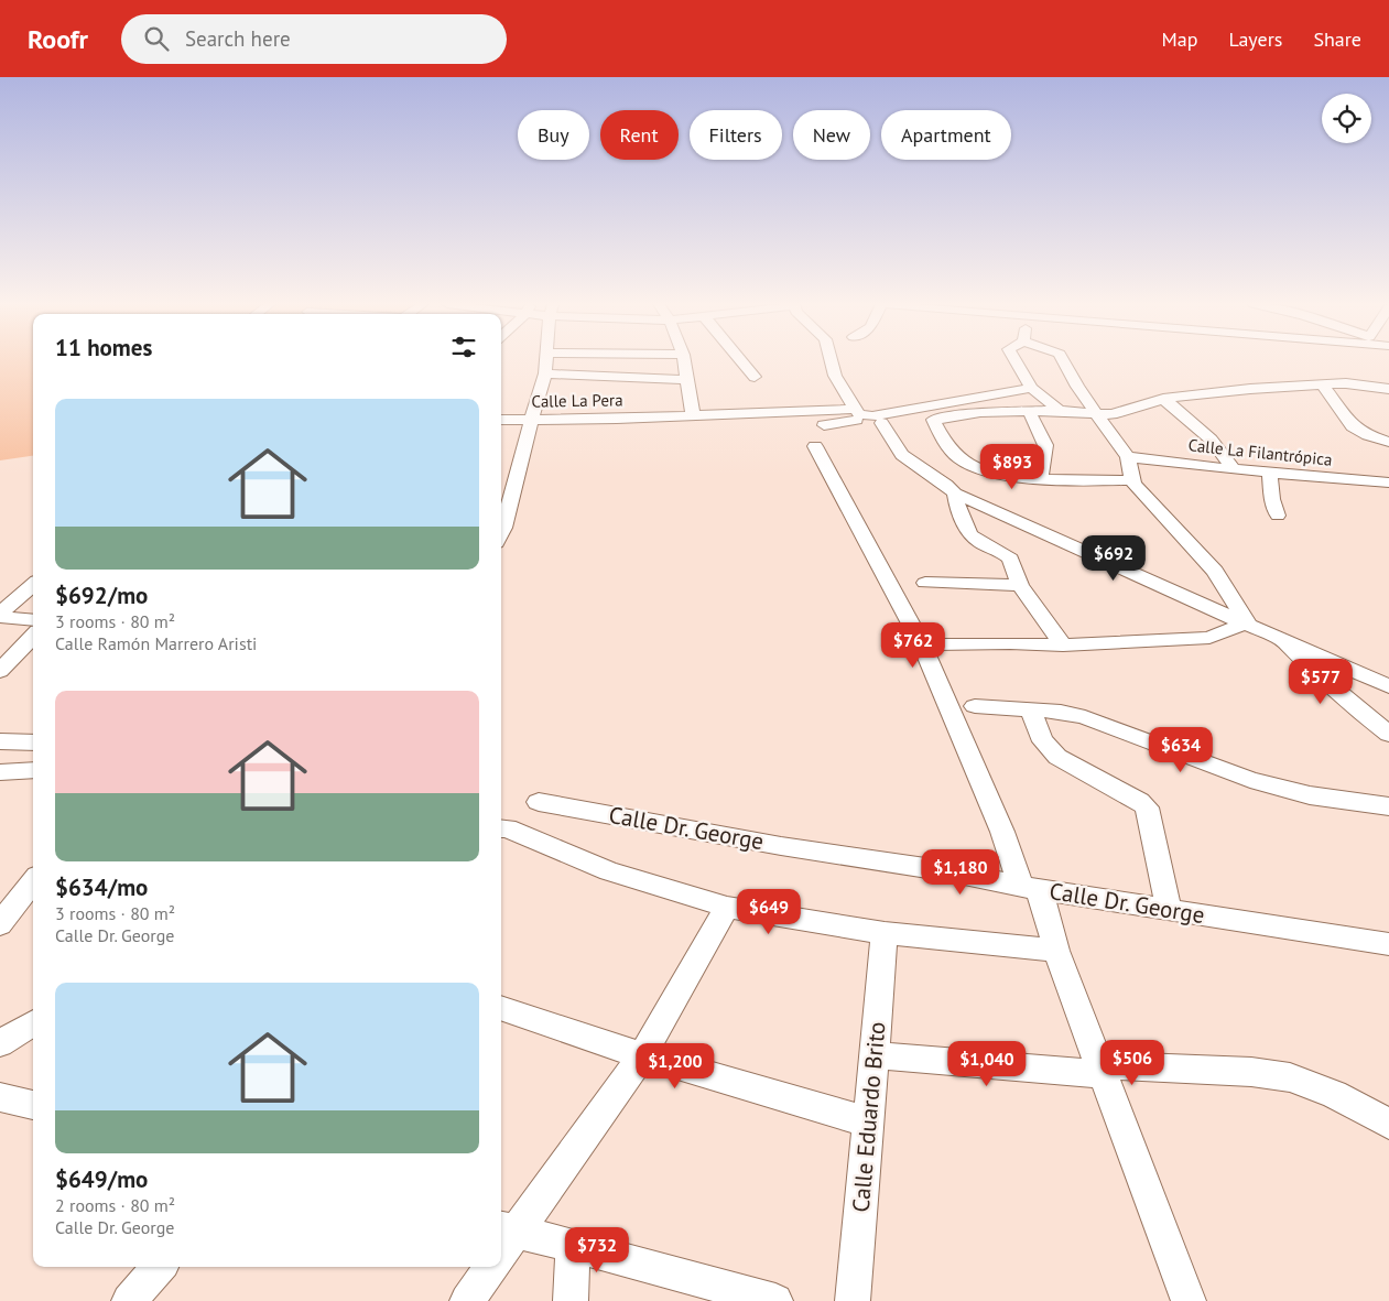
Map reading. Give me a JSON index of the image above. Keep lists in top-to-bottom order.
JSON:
{
  "streets": {
    "street": [
      "Calle La Pera",
      "Calle La Filantrópica",
      "Calle Dr. George",
      "Calle Eduardo Brito"
    ]
  },
  "page": {
    "header": "Roofr",
    "search": "Search here",
    "nav": ["Map", "Layers", "Share"],
    "chip": [
      "Buy",
      "Rent",
      "Filters",
      "New",
      "Apartment"
    ],
    "heading": "11 homes",
    "list": [
      {
        "name": "$692/mo",
        "note": "3 rooms · 80 m² · Calle Ramón Marrero Aristi"
      },
      {
        "name": "$634/mo",
        "note": "3 rooms · 80 m² · Calle Dr. George"
      },
      {
        "name": "$649/mo",
        "note": "2 rooms · 80 m² · Calle Dr. George"
      }
    ],
    "price": [
      "$893",
      "$692",
      "$762",
      "$577",
      "$634",
      "$1,180",
      "$649",
      "$506",
      "$1,040",
      "$1,200",
      "$732"
    ]
  }
}
